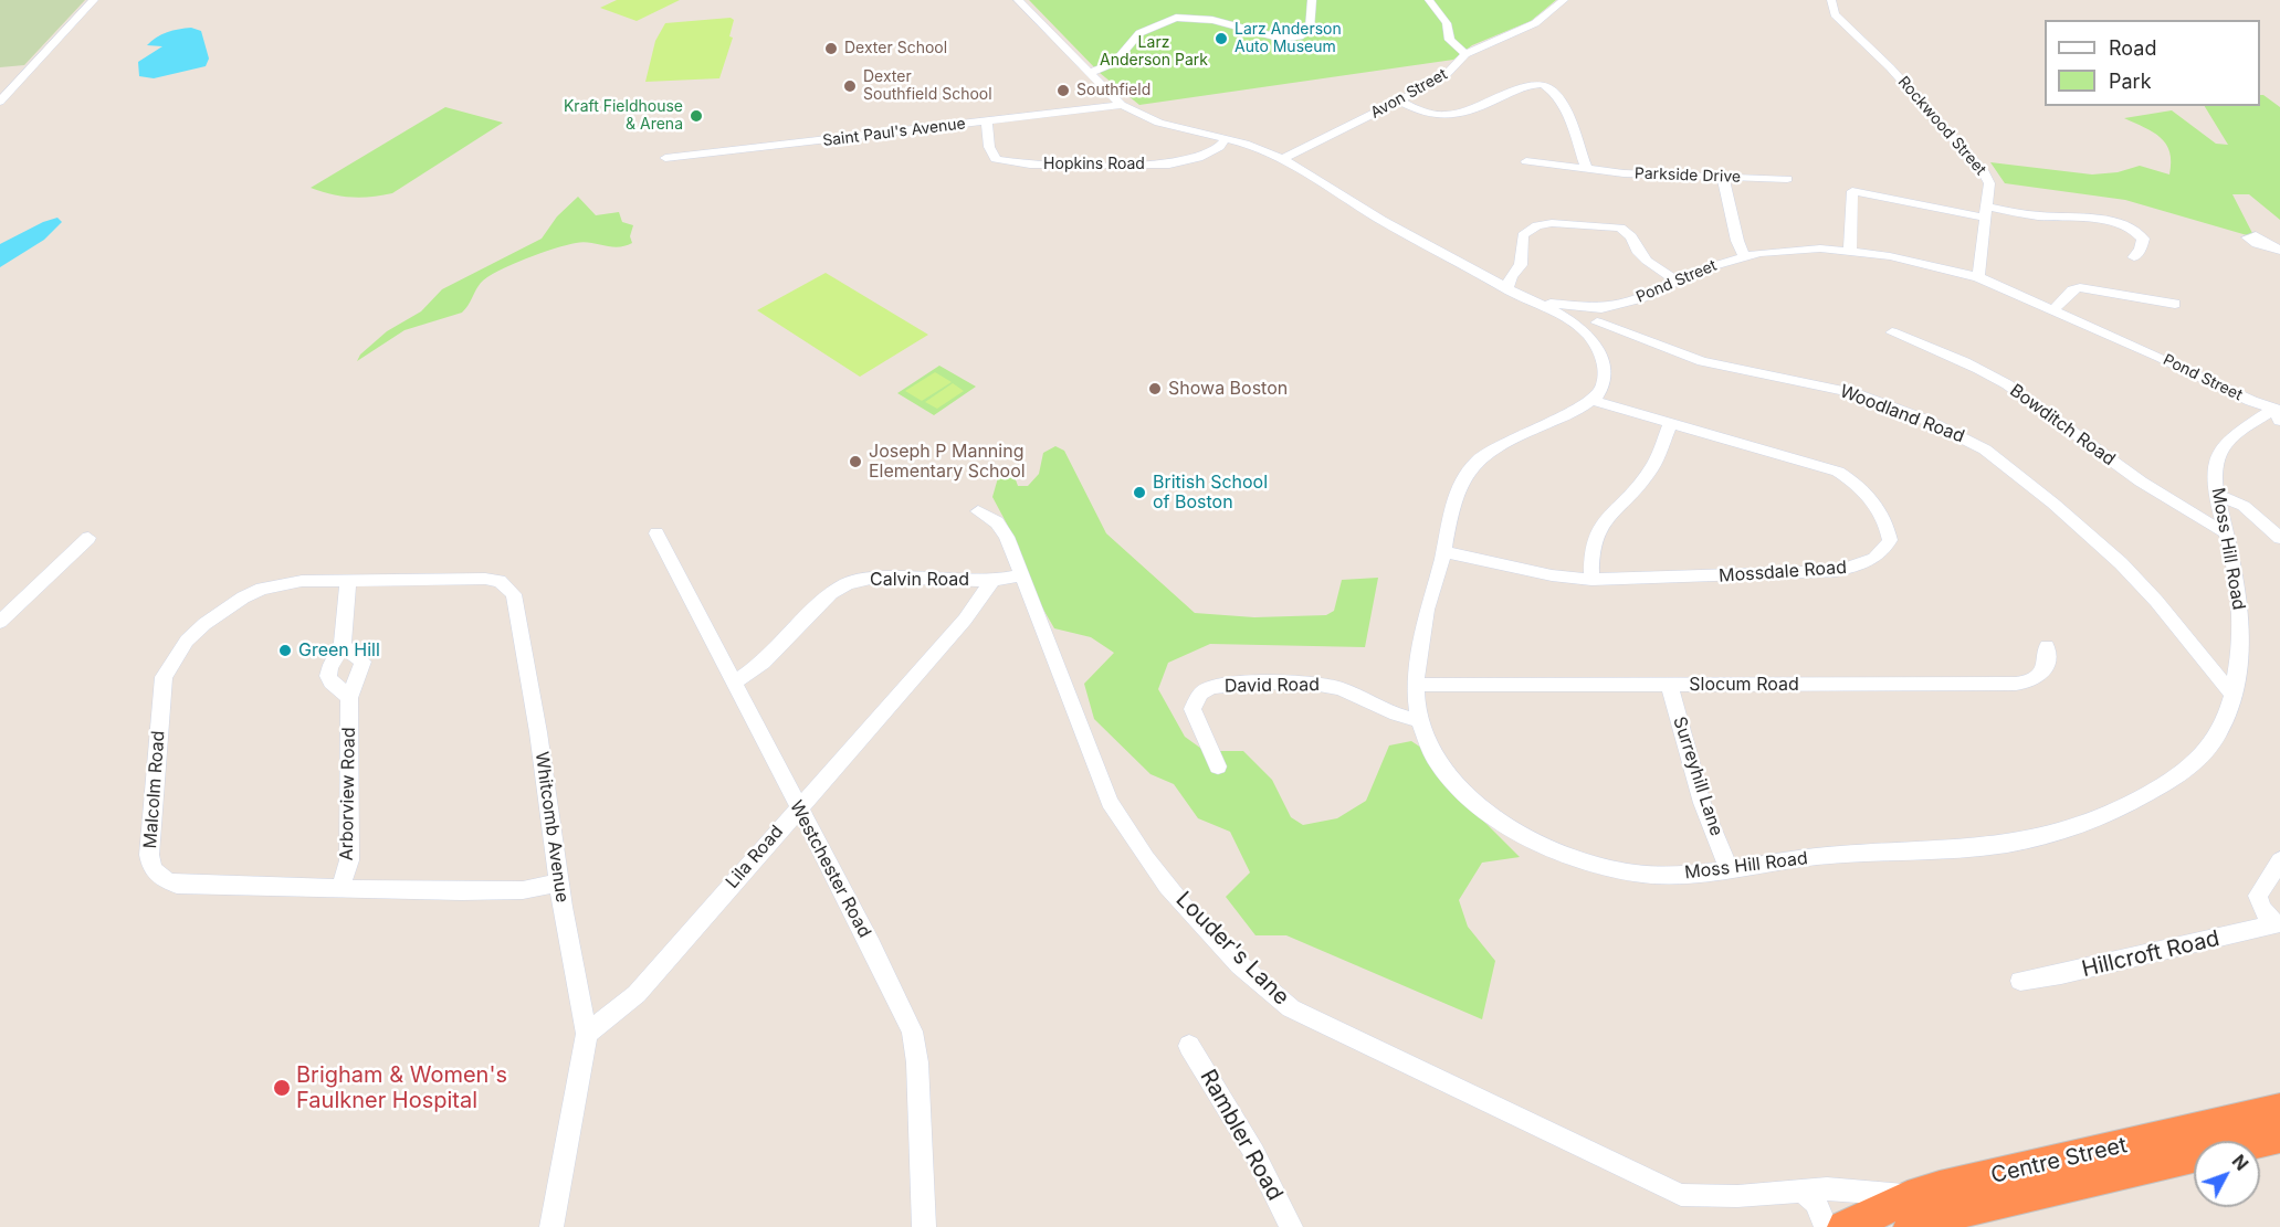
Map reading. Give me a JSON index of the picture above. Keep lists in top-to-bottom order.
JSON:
{
  "streets": {
    "highway": ["Centre Street"],
    "street": [
      "Avon Street",
      "Rockwood Street",
      "Saint Paul's Avenue",
      "Hopkins Road",
      "Parkside Drive",
      "Pond Street",
      "Woodland Road",
      "Bowditch Road",
      "Moss Hill Road",
      "Mossdale Road",
      "Calvin Road",
      "Slocum Road",
      "David Road",
      "Surreyhill Lane",
      "Malcolm Road",
      "Arborview Road",
      "Whitcomb Avenue",
      "Lila Road",
      "Westchester Road",
      "Louder's Lane",
      "Hillcroft Road",
      "Rambler Road"
    ]
  },
  "crossings": [
    ["Avon Street", "Pond Street"],
    ["Rockwood Street", "Pond Street"],
    ["Saint Paul's Avenue", "Hopkins Road"],
    ["Saint Paul's Avenue", "Pond Street"],
    ["Hopkins Road", "Pond Street"],
    ["Pond Street", "Moss Hill Road"],
    ["Woodland Road", "Moss Hill Road"],
    ["Bowditch Road", "Moss Hill Road"],
    ["Moss Hill Road", "Mossdale Road"],
    ["Moss Hill Road", "Slocum Road"],
    ["Moss Hill Road", "David Road"],
    ["Moss Hill Road", "Surreyhill Lane"],
    ["Calvin Road", "Lila Road"],
    ["Calvin Road", "Westchester Road"],
    ["Calvin Road", "Louder's Lane"],
    ["Slocum Road", "Surreyhill Lane"],
    ["Malcolm Road", "Arborview Road"],
    ["Malcolm Road", "Whitcomb Avenue"],
    ["Whitcomb Avenue", "Lila Road"],
    ["Lila Road", "Westchester Road"],
    ["Louder's Lane", "Centre Street"]
  ],
  "parks": ["Larz Anderson Park"],
  "places": [
    "Larz Anderson Auto Museum",
    "Dexter School",
    "Dexter Southfield School",
    "Southfield",
    "Kraft Fieldhouse & Arena",
    "Showa Boston",
    "Joseph P Manning Elementary School",
    "British School of Boston",
    "Green Hill",
    "Brigham & Women's Faulkner Hospital"
  ],
  "legend": ["Road", "Park"],
  "north": "top right"
}
